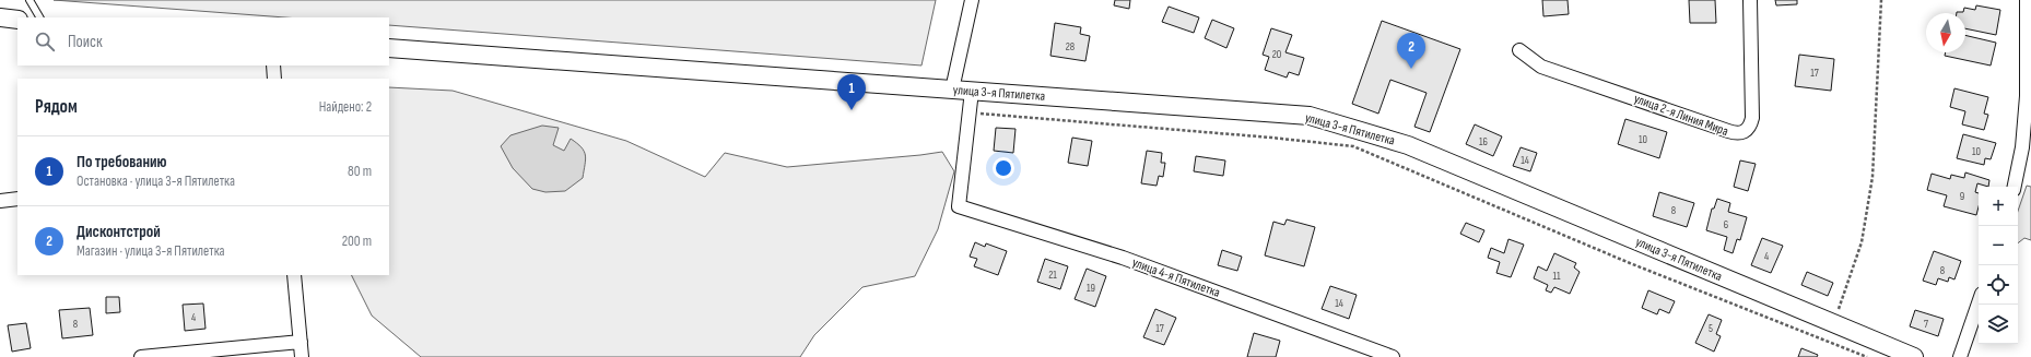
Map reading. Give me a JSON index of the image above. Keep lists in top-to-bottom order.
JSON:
{
  "streets": {
    "main road": ["улица 3-я Пятилетка"],
    "street": ["улица 2-я Линия Мира", "улица 4-я Пятилетка"]
  },
  "house_numbers": [
    "28",
    "20",
    "17",
    "10",
    "16",
    "10",
    "14",
    "9",
    "8",
    "6",
    "4",
    "8",
    "21",
    "11",
    "19",
    "14",
    "4",
    "8",
    "7",
    "17",
    "5"
  ],
  "north": "bottom",
  "page": {
    "search": "Поиск",
    "pins": ["2", "1"],
    "heading": ["Рядом", "Найдено: 2"],
    "list": [
      {
        "mark": "1",
        "name": "По требованию",
        "note": "Остановка · улица 3-я Пятилетка",
        "value": "80 m"
      },
      {
        "mark": "2",
        "name": "Дисконтстрой",
        "note": "Магазин · улица 3-я Пятилетка",
        "value": "200 m"
      }
    ],
    "map_buttons": ["+", "−"]
  }
}
